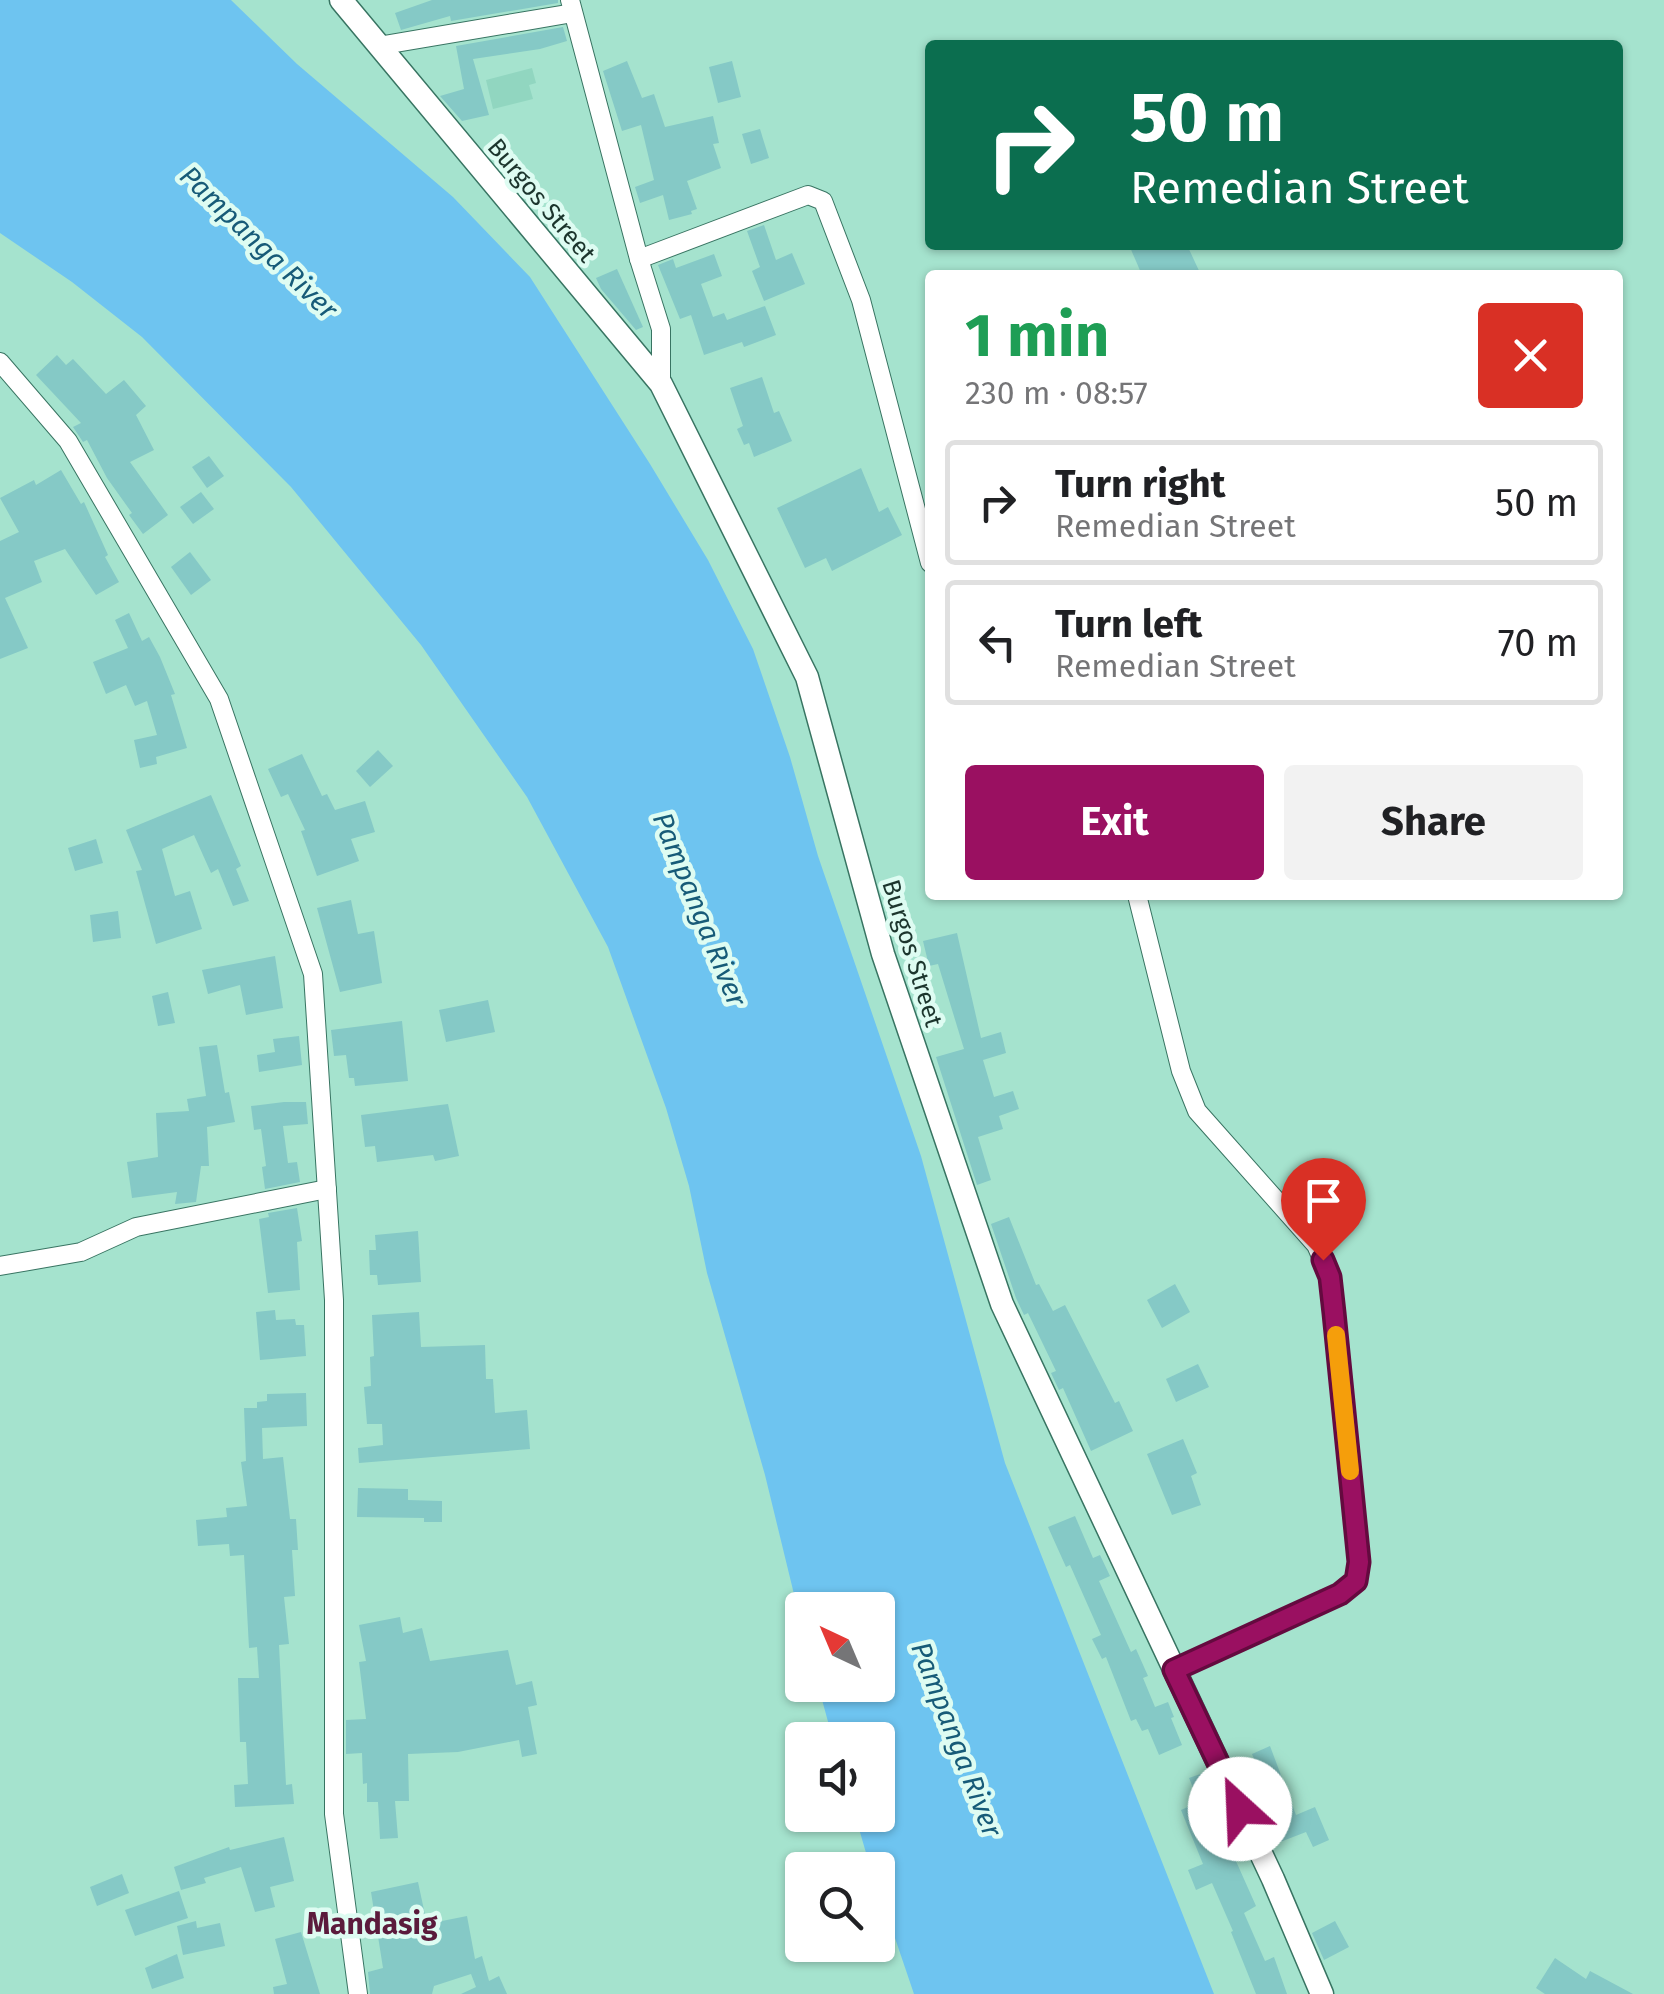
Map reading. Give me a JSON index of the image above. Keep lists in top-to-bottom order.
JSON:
{
  "streets": {
    "street": ["Burgos Street"]
  },
  "districts": ["Mandasig"],
  "water": ["Pampanga River"],
  "north": "top left",
  "page": {
    "turn": ["50 m", "Remedian Street"],
    "heading": ["1 min", "230 m · 08:57"],
    "list": [
      {
        "name": "Turn right",
        "note": "Remedian Street",
        "value": "50 m"
      },
      {
        "name": "Turn left",
        "note": "Remedian Street",
        "value": "70 m"
      }
    ],
    "buttons": ["Exit", "Share"]
  }
}
